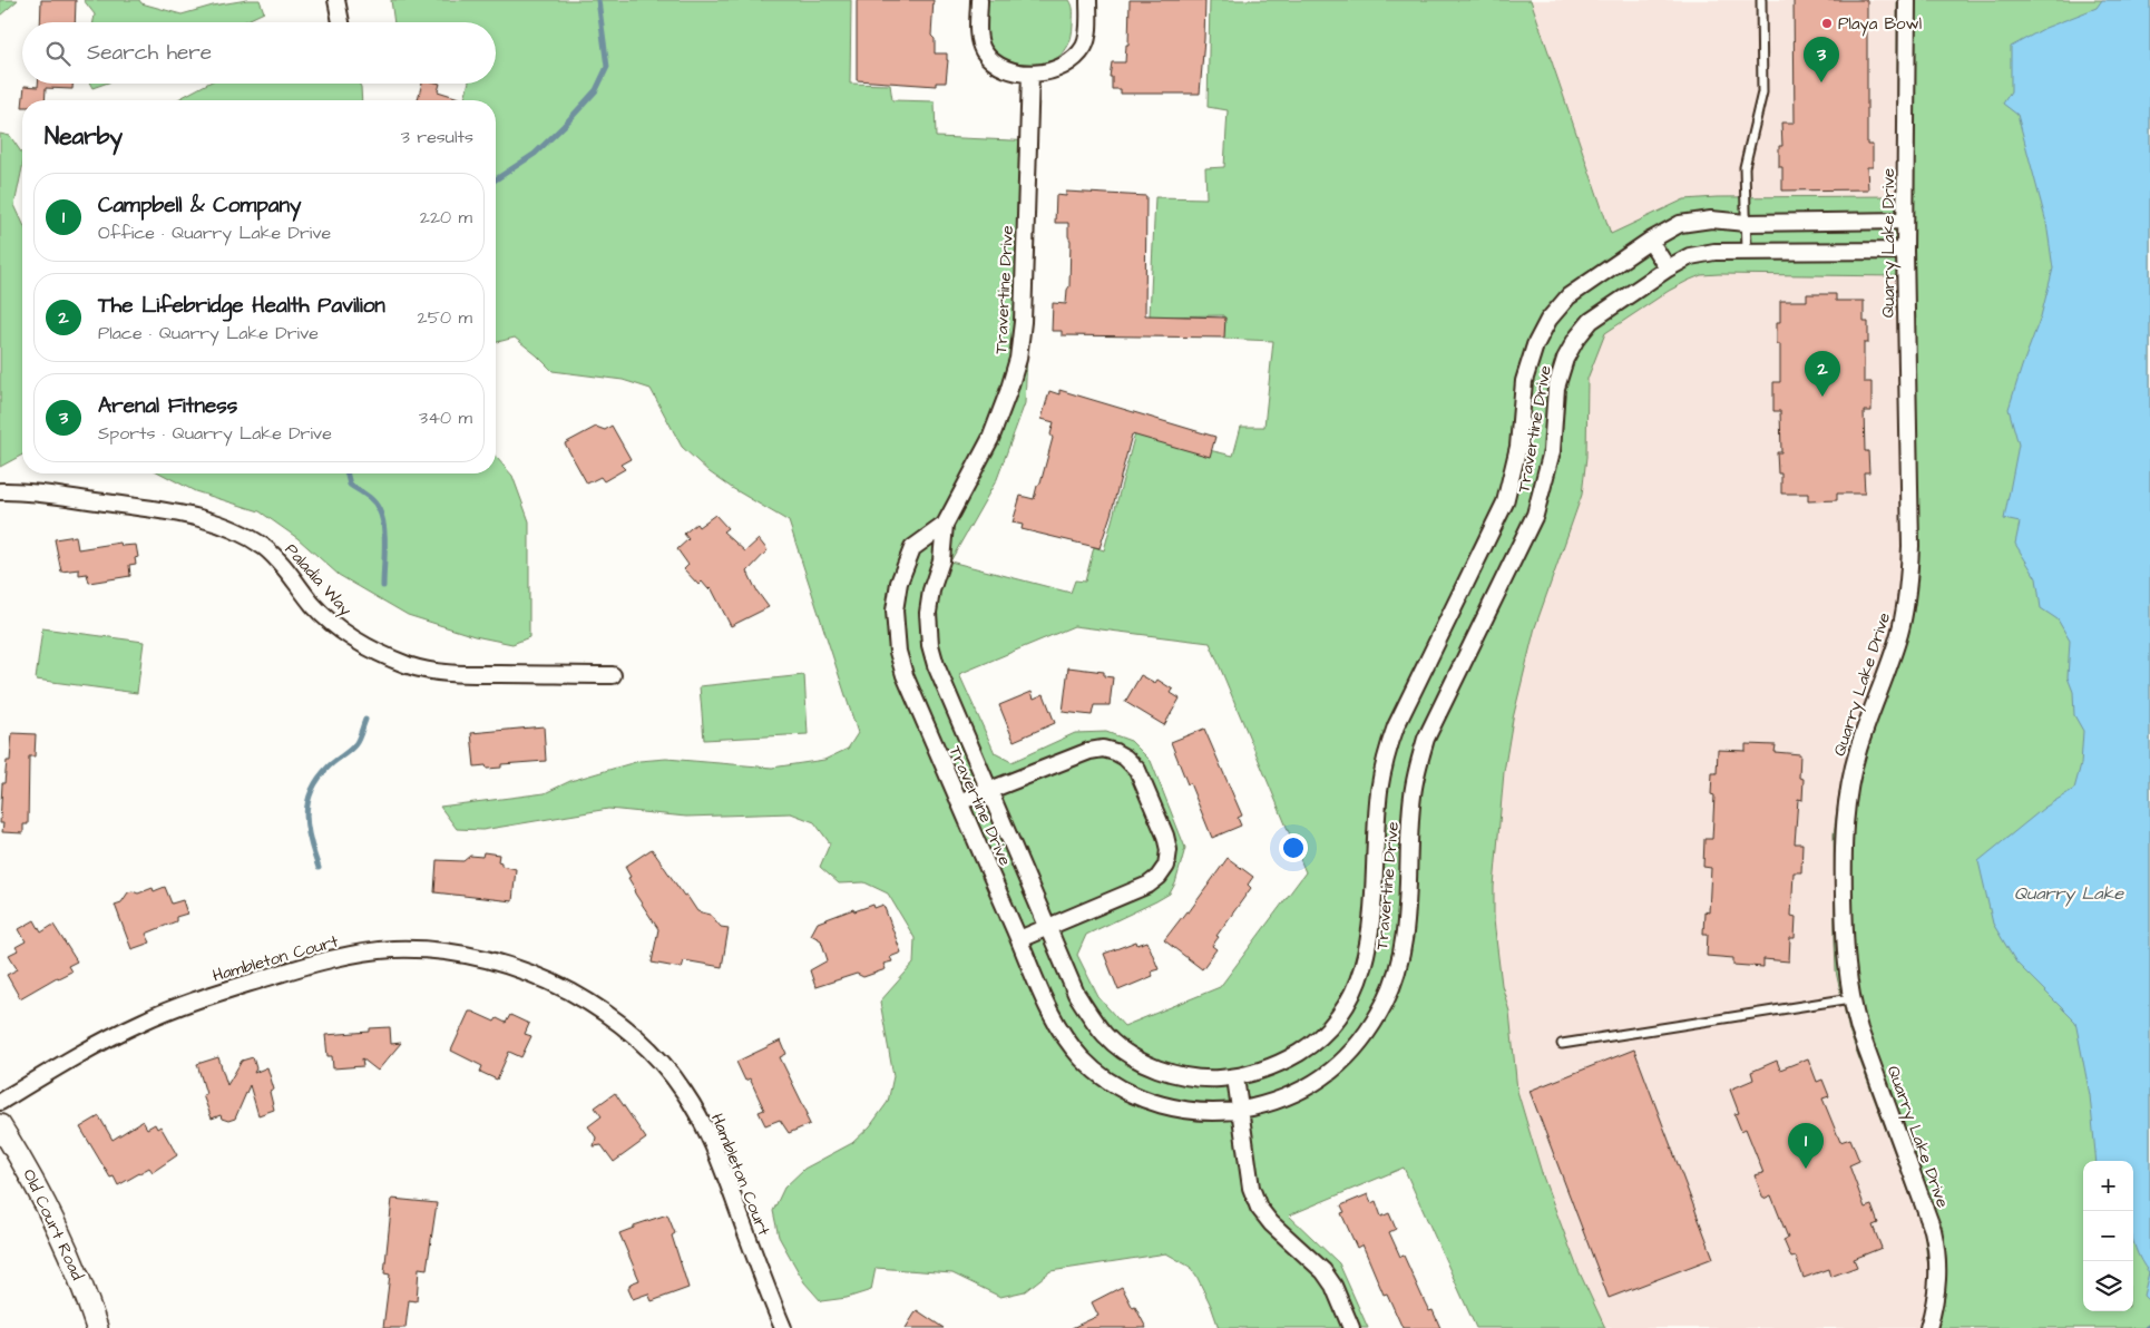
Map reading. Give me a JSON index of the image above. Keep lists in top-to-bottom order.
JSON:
{
  "streets": {
    "main road": ["Old Court Road"],
    "street": [
      "Quarry Lake Drive",
      "Travertine Drive",
      "Paladia Way",
      "Hambleton Court"
    ]
  },
  "crossings": [
    ["Quarry Lake Drive", "Travertine Drive"]
  ],
  "water": ["Quarry Lake"],
  "places": ["Playa Bowl"],
  "page": {
    "search": "Search here",
    "pins": ["3", "2", "1"],
    "heading": ["Nearby", "3 results"],
    "list": [
      {
        "mark": "1",
        "name": "Campbell & Company",
        "note": "Office · Quarry Lake Drive",
        "value": "220 m"
      },
      {
        "mark": "2",
        "name": "The Lifebridge Health Pavilion",
        "note": "Place · Quarry Lake Drive",
        "value": "250 m"
      },
      {
        "mark": "3",
        "name": "Arenal Fitness",
        "note": "Sports · Quarry Lake Drive",
        "value": "340 m"
      }
    ],
    "map_buttons": ["+", "−"]
  }
}
